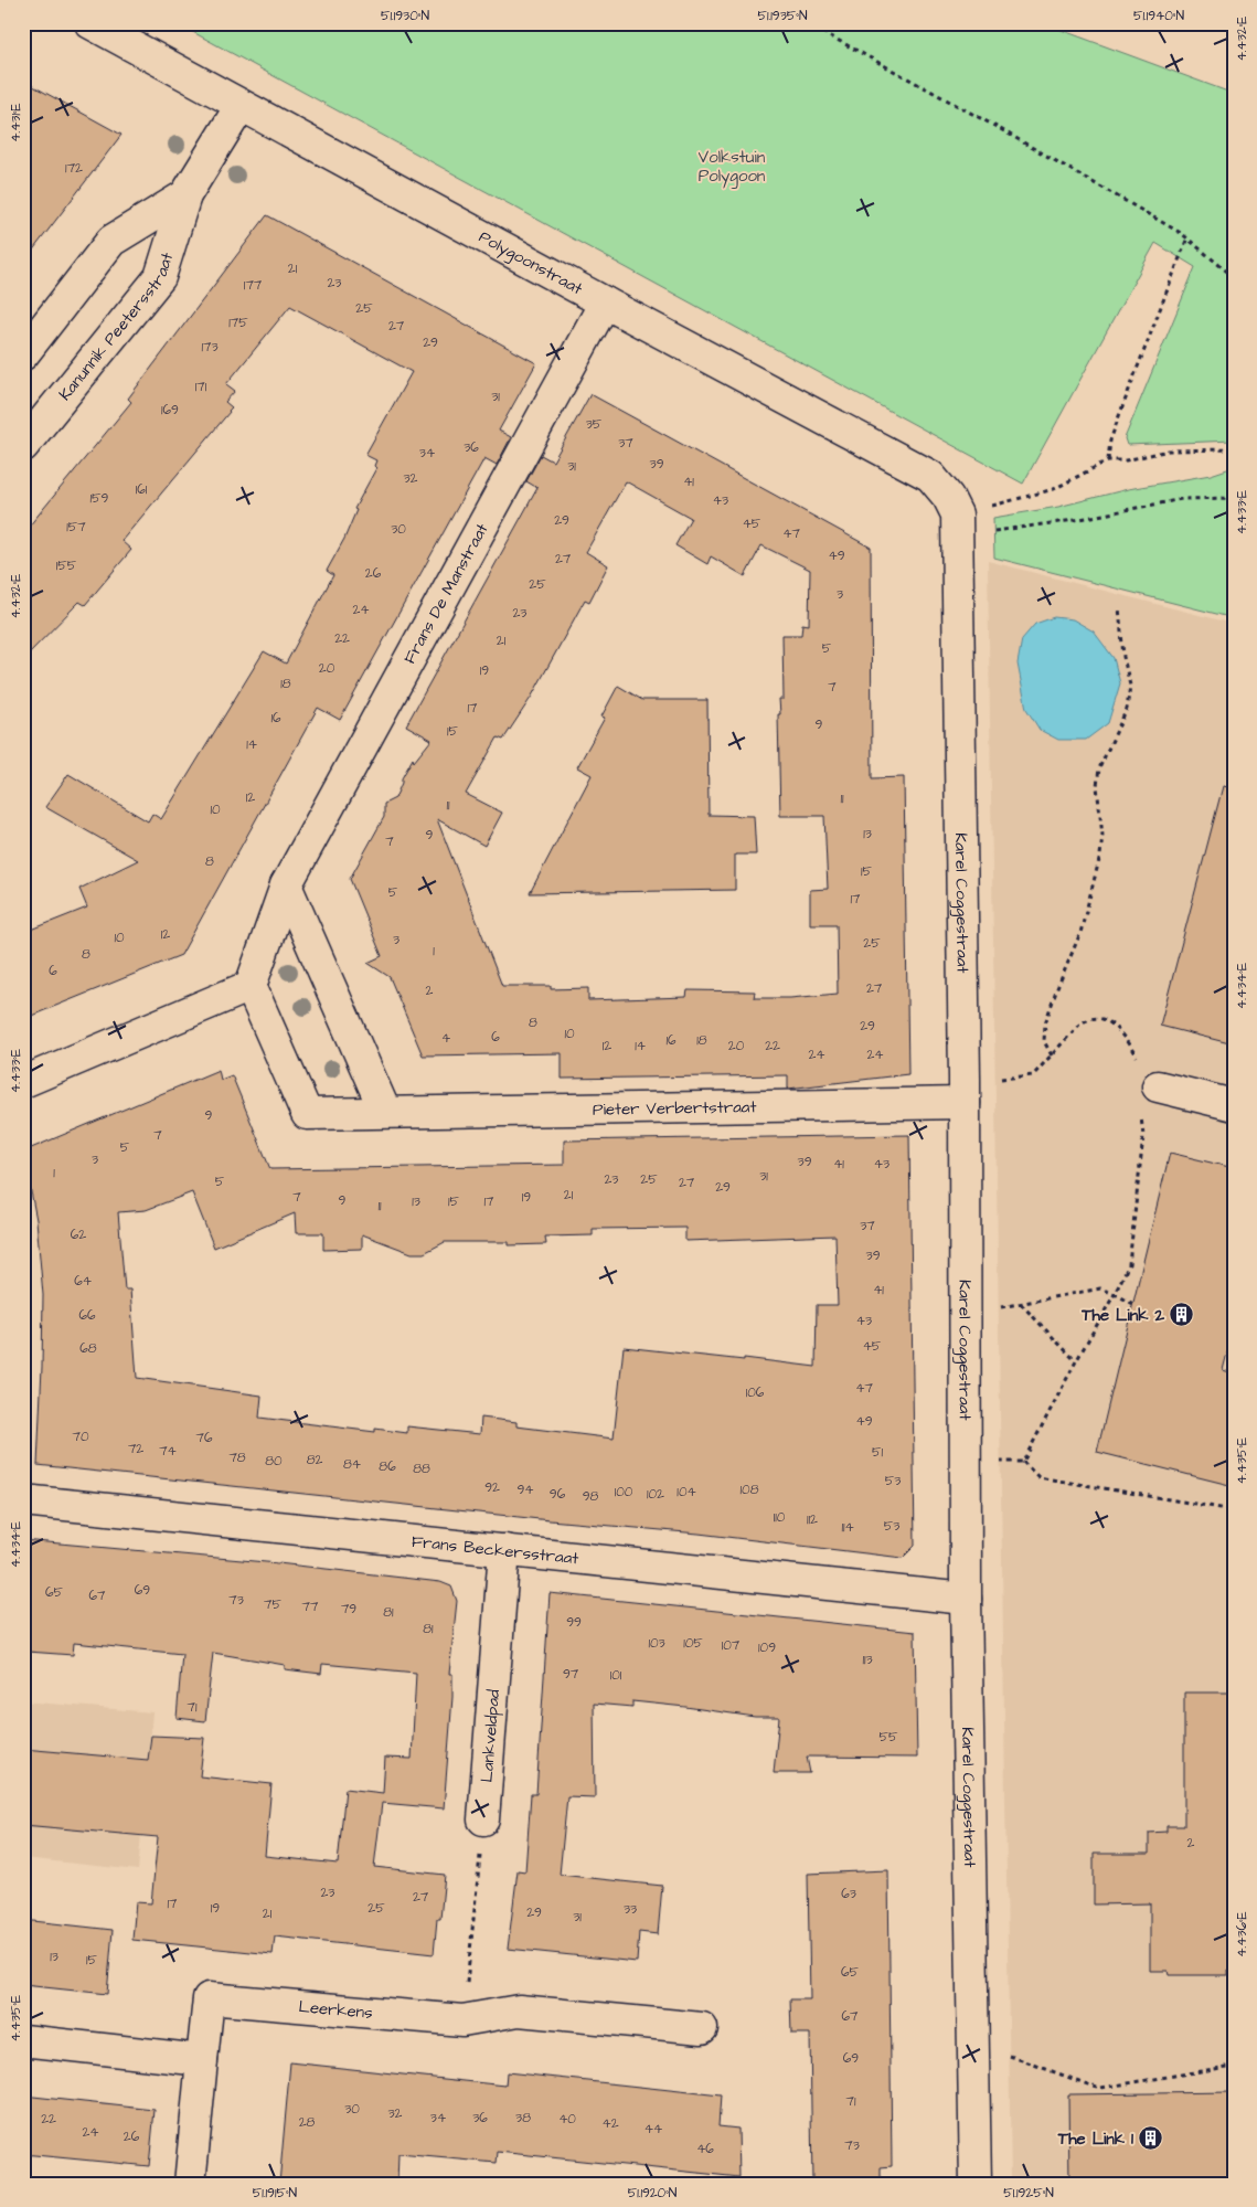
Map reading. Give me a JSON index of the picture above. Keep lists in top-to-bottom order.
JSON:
{
  "streets": {
    "street": [
      "Polygoonstraat",
      "Kanunnik Peetersstraat",
      "Frans De Manstraat",
      "Karel Coggestraat",
      "Pieter Verbertstraat",
      "Frans Beckersstraat",
      "Lankveldpad",
      "Leerkens"
    ]
  },
  "crossings": [
    ["Polygoonstraat", "Kanunnik Peetersstraat"],
    ["Polygoonstraat", "Frans De Manstraat"],
    ["Polygoonstraat", "Karel Coggestraat"],
    ["Frans De Manstraat", "Pieter Verbertstraat"],
    ["Karel Coggestraat", "Pieter Verbertstraat"],
    ["Karel Coggestraat", "Frans Beckersstraat"],
    ["Frans Beckersstraat", "Lankveldpad"]
  ],
  "parks": ["Volkstuin Polygoon"],
  "places": {
    "building": ["The Link 2", "The Link 1"]
  },
  "house_numbers": [
    "172",
    "21",
    "23",
    "177",
    "25",
    "175",
    "27",
    "29",
    "173",
    "171",
    "31",
    "169",
    "35",
    "37",
    "36",
    "34",
    "39",
    "31",
    "32",
    "41",
    "161",
    "159",
    "43",
    "29",
    "45",
    "157",
    "30",
    "47",
    "49",
    "27",
    "155",
    "26",
    "25",
    "3",
    "24",
    "23",
    "22",
    "21",
    "5",
    "20",
    "19",
    "18",
    "7",
    "17",
    "16",
    "9",
    "15",
    "14",
    "12",
    "11",
    "11",
    "10",
    "13",
    "9",
    "7",
    "8",
    "15",
    "5",
    "17",
    "12",
    "10",
    "3",
    "25",
    "1",
    "8",
    "6",
    "27",
    "2",
    "8",
    "29",
    "10",
    "6",
    "4",
    "16",
    "18",
    "12",
    "14",
    "20",
    "22",
    "24",
    "24",
    "9",
    "7",
    "5",
    "3",
    "39",
    "41",
    "43",
    "1",
    "31",
    "23",
    "25",
    "5",
    "27",
    "29",
    "21",
    "7",
    "19",
    "9",
    "13",
    "15",
    "17",
    "11",
    "37",
    "62",
    "39",
    "64",
    "41",
    "66",
    "43",
    "45",
    "68",
    "47",
    "106",
    "49",
    "70",
    "76",
    "72",
    "74",
    "51",
    "78",
    "82",
    "80",
    "84",
    "86",
    "88",
    "53",
    "92",
    "94",
    "108",
    "100",
    "104",
    "96",
    "102",
    "98",
    "110",
    "112",
    "53",
    "114",
    "69",
    "65",
    "67",
    "73",
    "75",
    "77",
    "79",
    "81",
    "99",
    "81",
    "103",
    "105",
    "107",
    "109",
    "113",
    "97",
    "101",
    "71",
    "55",
    "2",
    "23",
    "63",
    "27",
    "17",
    "19",
    "25",
    "33",
    "29",
    "21",
    "31",
    "13",
    "15",
    "65",
    "67",
    "69",
    "71",
    "30",
    "32",
    "34",
    "36",
    "38",
    "22",
    "40",
    "28",
    "42",
    "44",
    "24",
    "26",
    "73",
    "46"
  ],
  "coordinates": [
    "51.1930°N",
    "51.1935°N",
    "51.1940°N",
    "4.432°E",
    "4.431°E",
    "4.433°E",
    "4.434°E",
    "4.435°E",
    "4.436°E",
    "51.1915°N",
    "51.1920°N",
    "51.1925°N"
  ]
}
